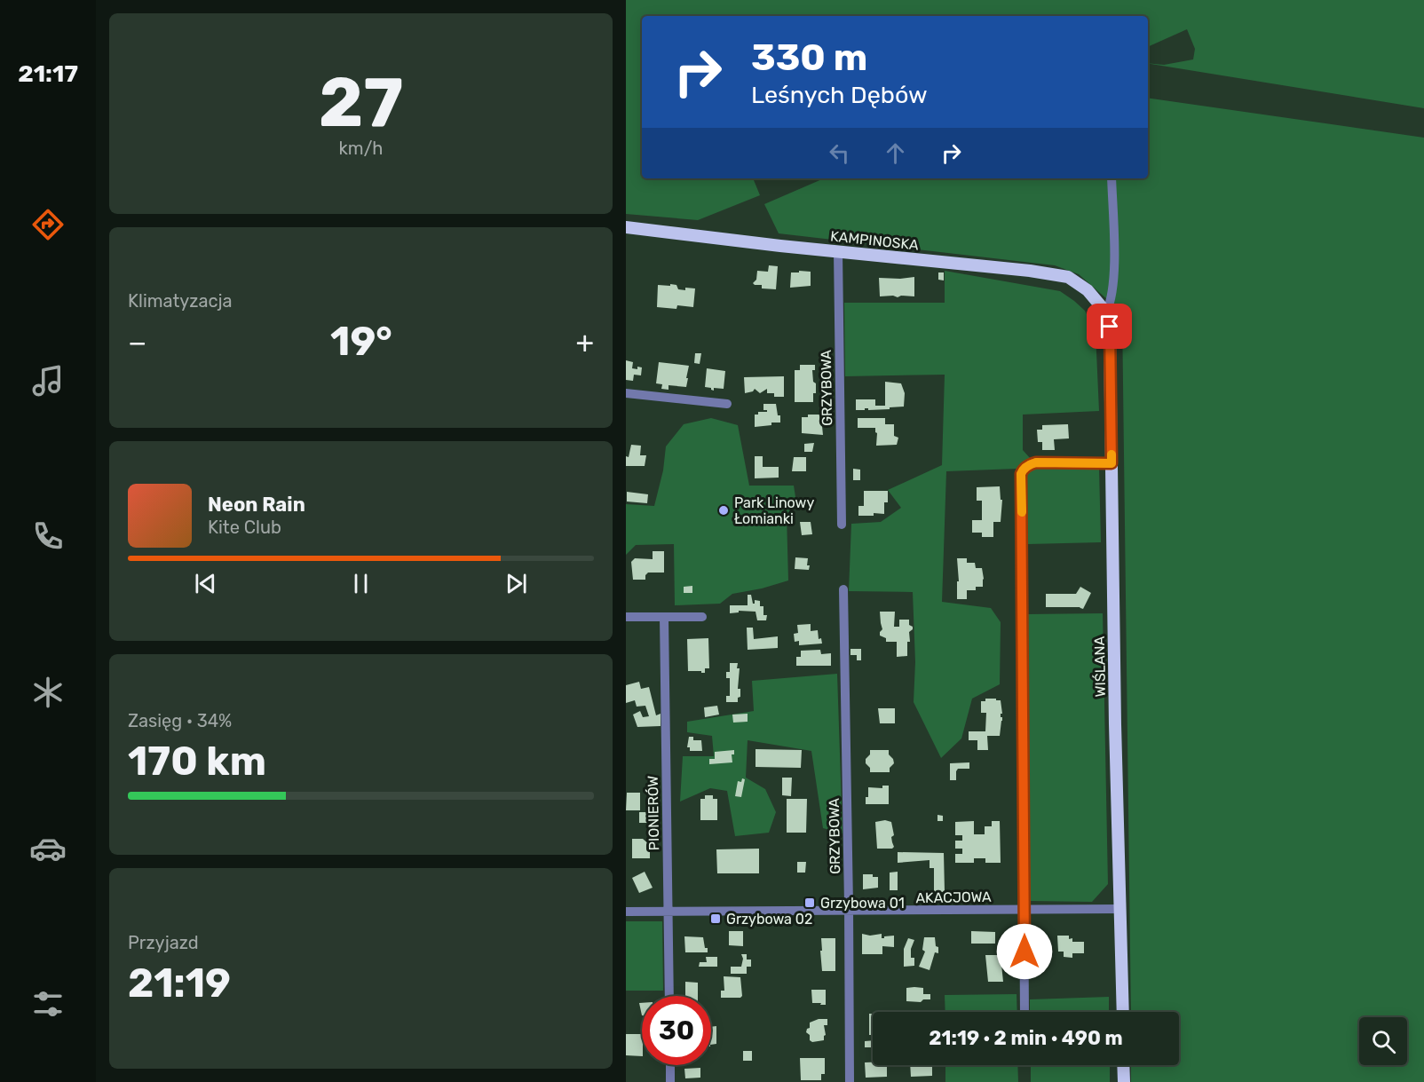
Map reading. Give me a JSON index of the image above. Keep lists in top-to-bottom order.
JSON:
{
  "streets": {
    "main road": ["KAMPINOSKA", "WIŚLANA"],
    "street": ["GRZYBOWA", "PIONIERÓW", "AKACJOWA"]
  },
  "crossings": [
    ["KAMPINOSKA", "GRZYBOWA"],
    ["KAMPINOSKA", "WIŚLANA"],
    ["GRZYBOWA", "AKACJOWA"],
    ["WIŚLANA", "AKACJOWA"],
    ["PIONIERÓW", "AKACJOWA"]
  ],
  "places": {
    "other": ["Park Linowy Łomianki"],
    "transit": ["Grzybowa 01", "Grzybowa 02"]
  },
  "page": {
    "tabs": "21:17",
    "tile": [
      ["27", "km/h"],
      "Klimatyzacja",
      ["Zasięg · 34%", "170 km"],
      ["Przyjazd", "21:19"]
    ],
    "turn": ["330 m", "Leśnych Dębów"],
    "heat": ["−", "19°", "+"],
    "song": ["Neon Rain", "Kite Club"],
    "limit": "30",
    "trip": "21:19 · 2 min · 490 m"
  }
}
